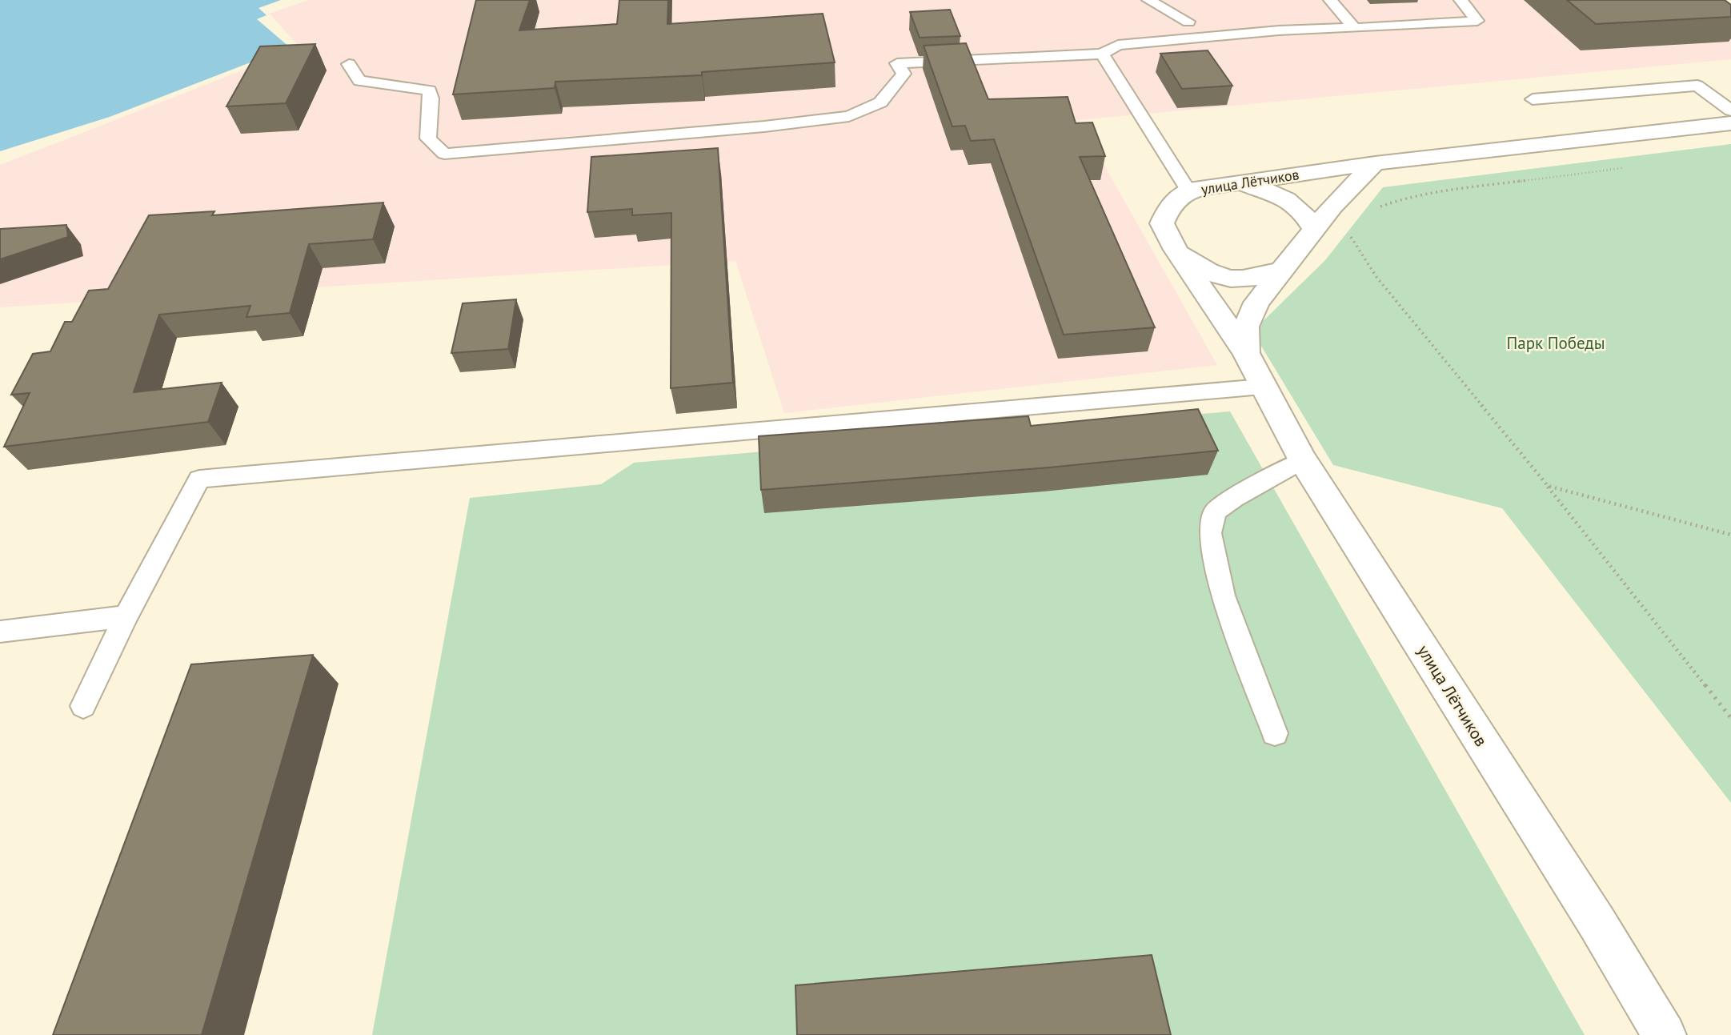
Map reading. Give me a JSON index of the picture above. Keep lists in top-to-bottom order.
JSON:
{
  "streets": {
    "main road": ["улица Лётчиков"]
  },
  "parks": ["Парк Победы"]
}
